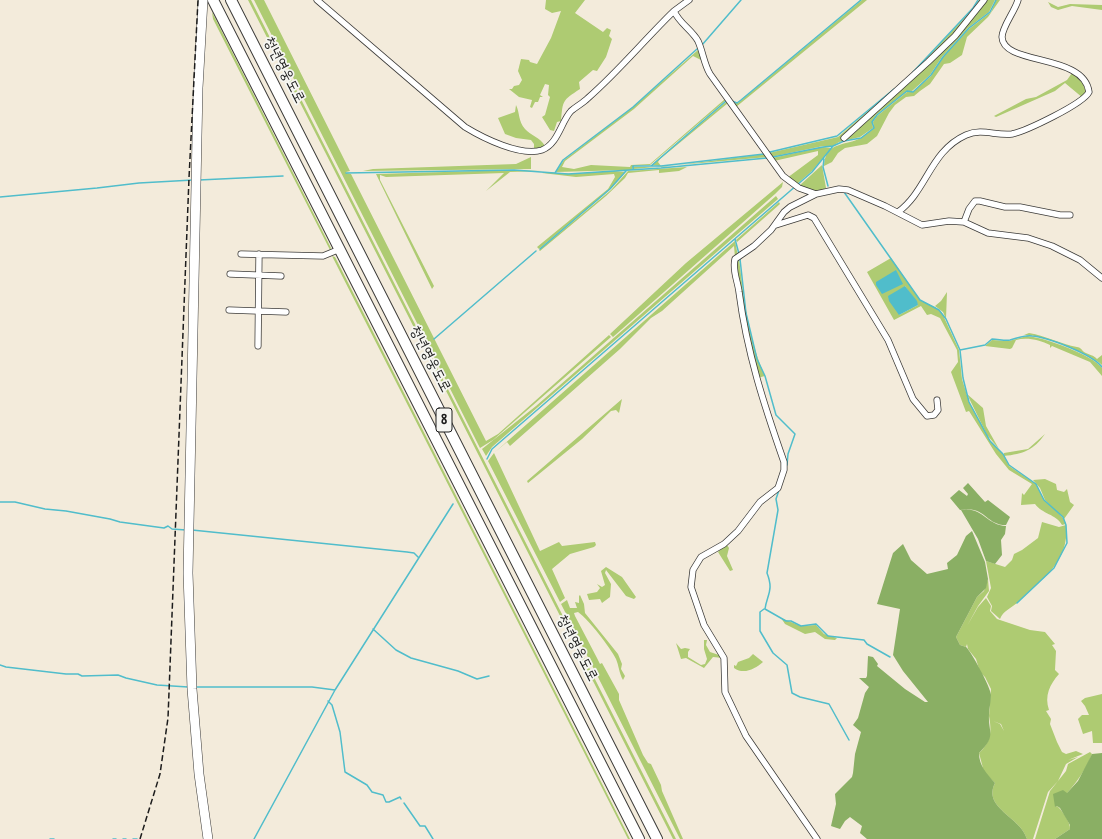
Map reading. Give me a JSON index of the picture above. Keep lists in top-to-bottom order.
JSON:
{
  "streets": {
    "highway": ["청년영웅도로", "8"]
  }
}
